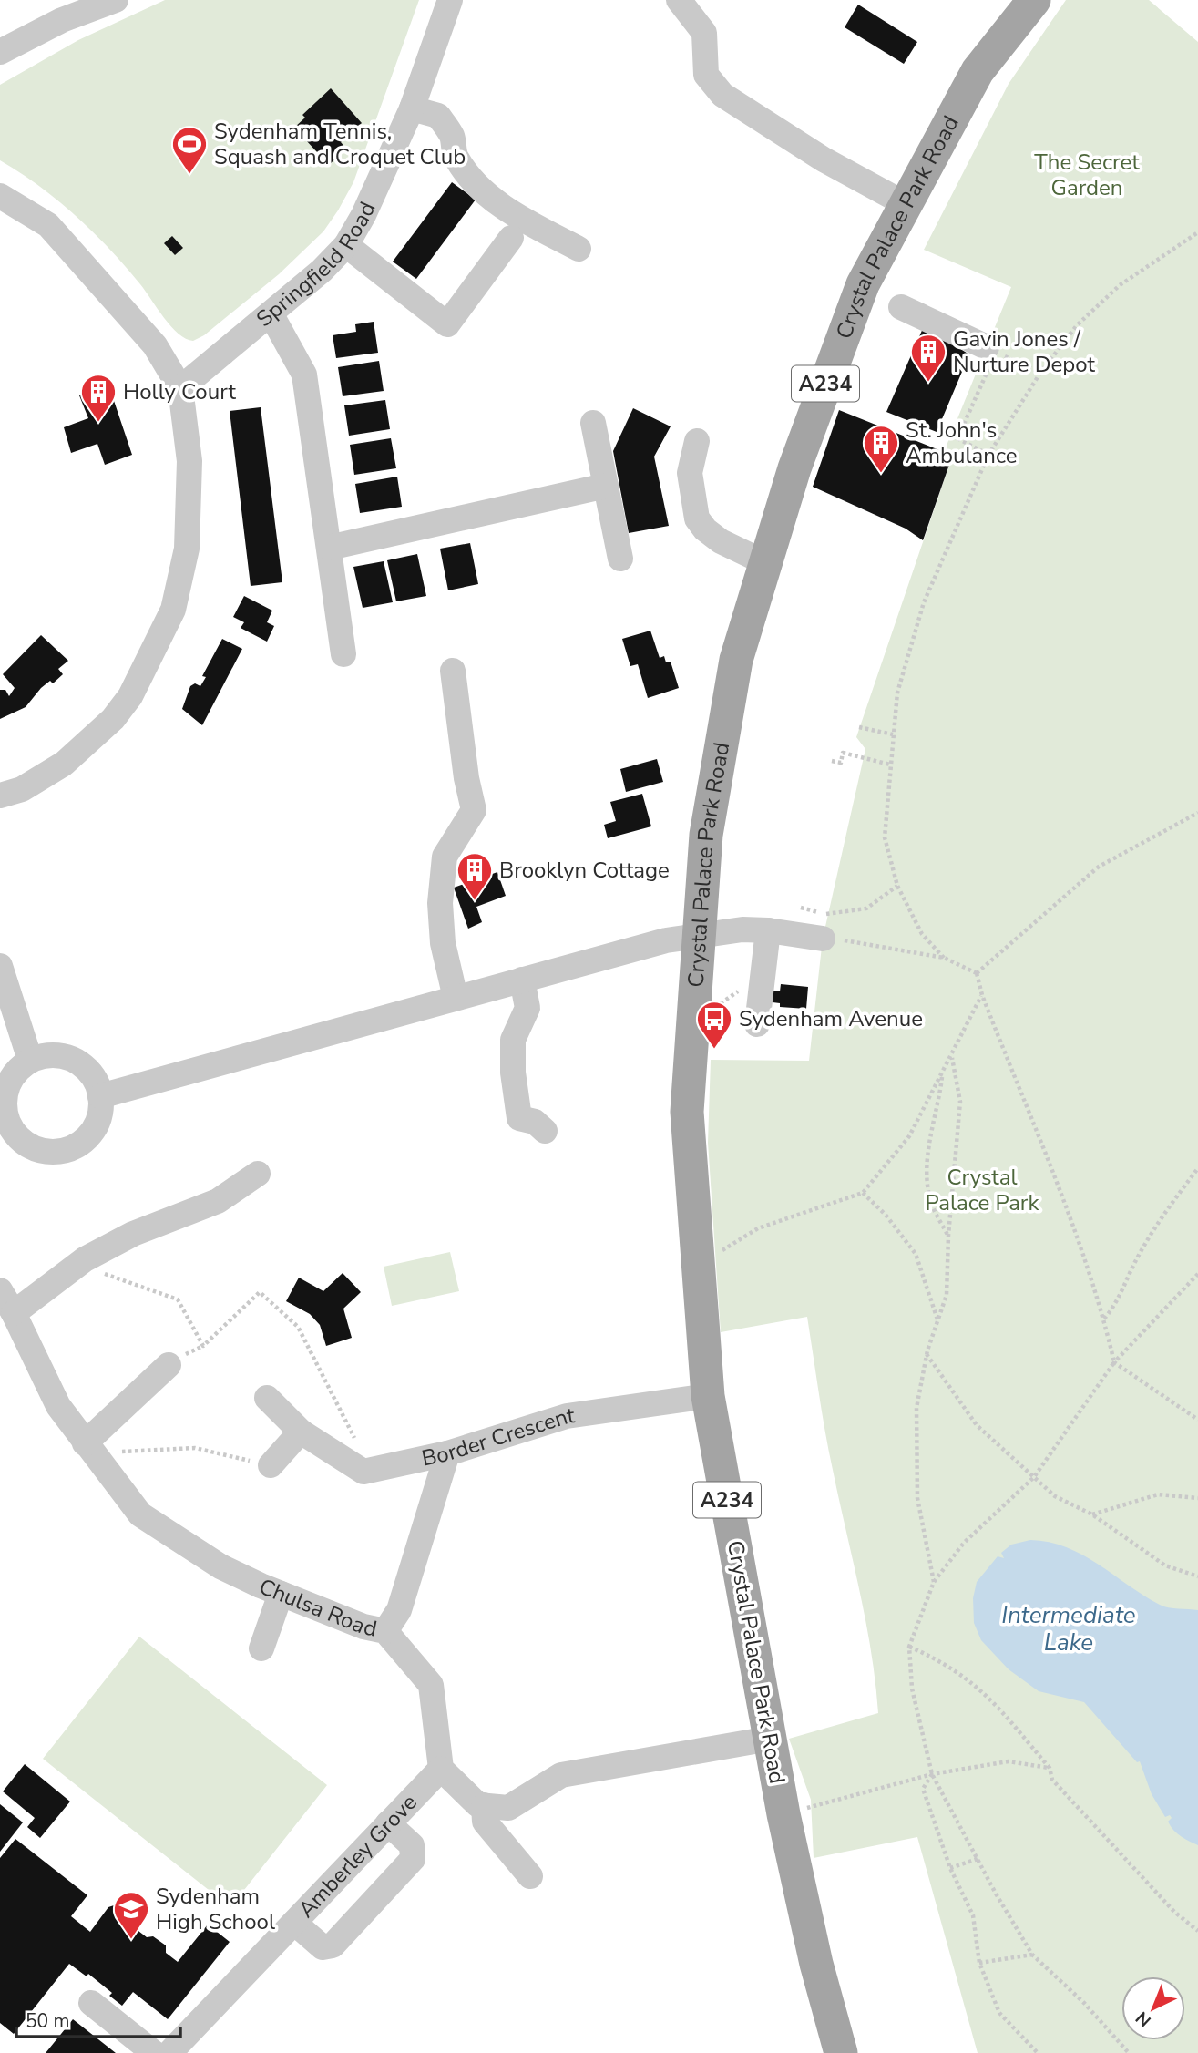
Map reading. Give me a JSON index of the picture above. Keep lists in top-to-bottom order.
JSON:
{
  "streets": {
    "main road": ["Crystal Palace Park Road", "A234"],
    "street": [
      "Springfield Road",
      "Border Crescent",
      "Chulsa Road",
      "Amberley Grove"
    ]
  },
  "crossings": [
    ["Crystal Palace Park Road", "Border Crescent"],
    ["Chulsa Road", "Amberley Grove"]
  ],
  "water": ["Intermediate Lake"],
  "parks": ["The Secret Garden", "Crystal Palace Park"],
  "places": {
    "sports": ["Sydenham Tennis, Squash and Croquet Club"],
    "building": [
      "Gavin Jones / Nurture Depot",
      "Holly Court",
      "St. John's Ambulance",
      "Brooklyn Cottage"
    ],
    "bus stop": ["Sydenham Avenue"],
    "school or university": ["Sydenham High School"]
  },
  "scale_bar": "50 m",
  "north": "bottom left"
}
